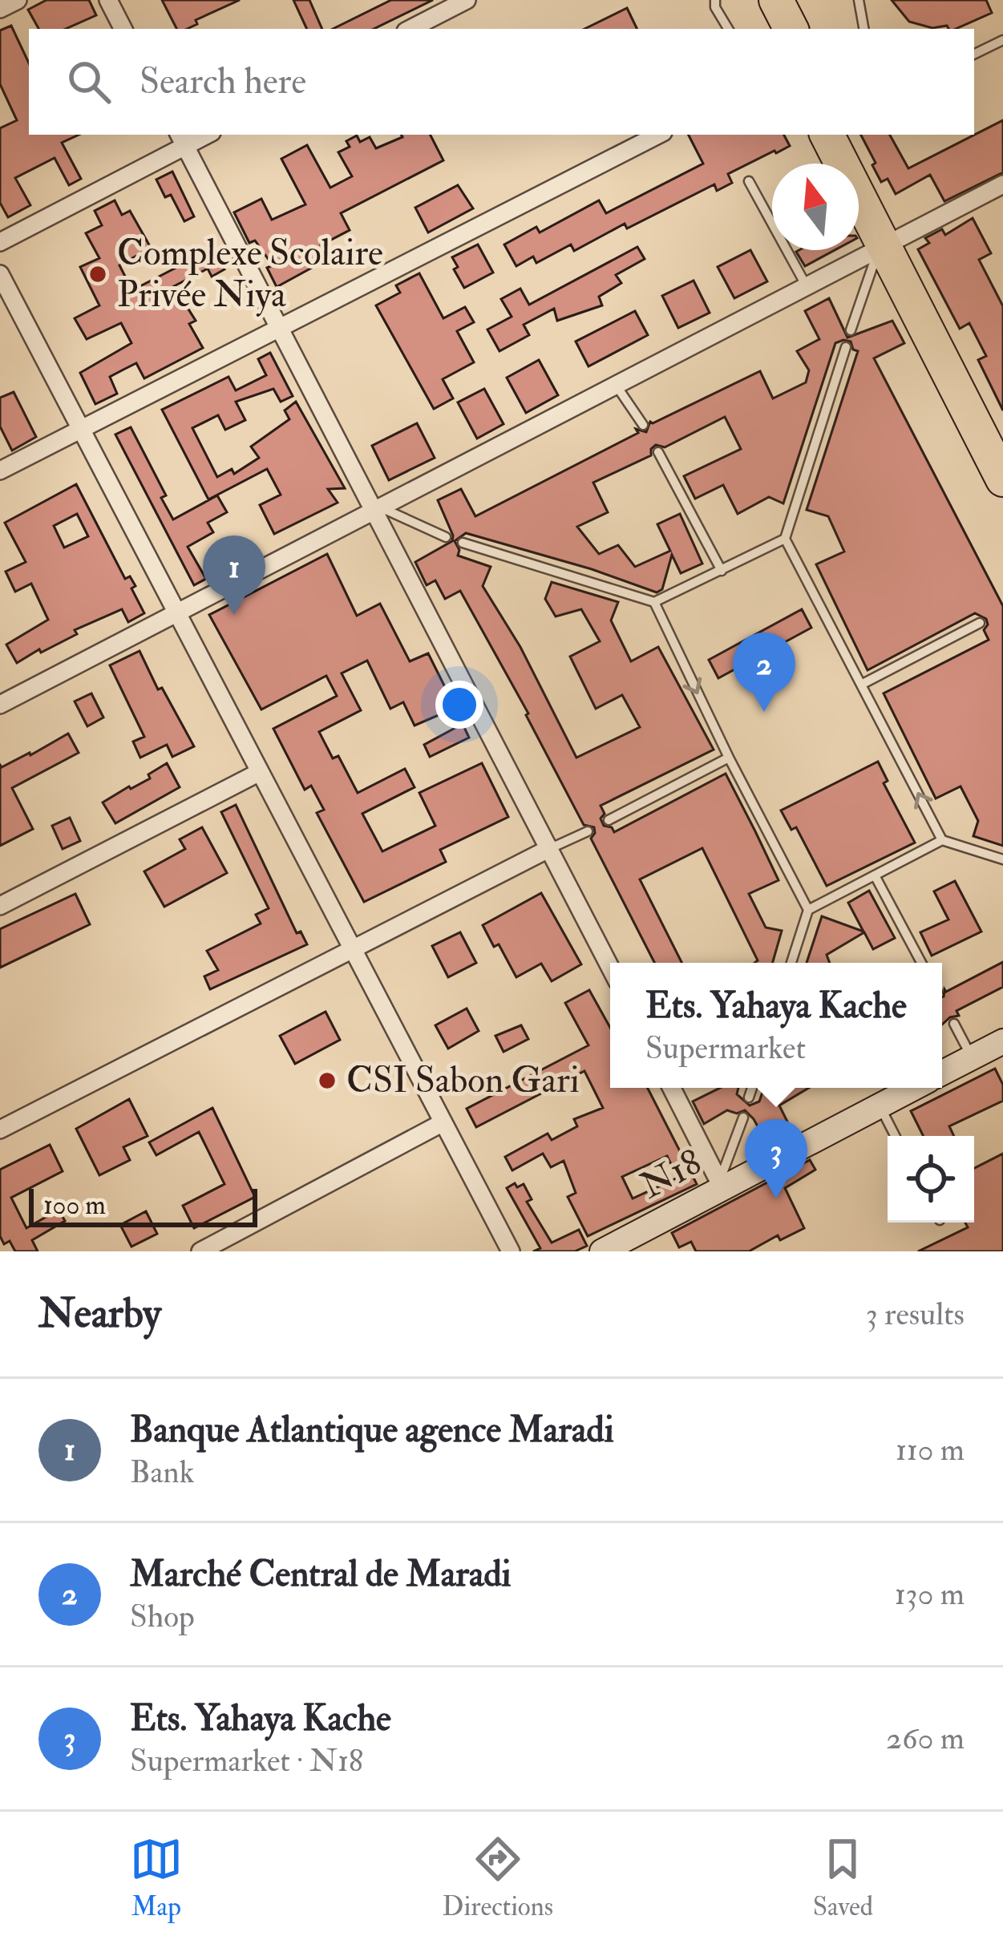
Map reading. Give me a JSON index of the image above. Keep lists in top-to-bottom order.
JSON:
{
  "streets": {
    "main road": ["N18"]
  },
  "places": ["Complexe Scolaire Privée Niya", "CSI Sabon Gari"],
  "scale_bar": "100 m",
  "north": "top",
  "page": {
    "search": "Search here",
    "pins": ["1", "2", "3"],
    "popup": ["Ets. Yahaya Kache", "Supermarket"],
    "scale": "100 m",
    "heading": ["Nearby", "3 results"],
    "list": [
      {
        "mark": "1",
        "name": "Banque Atlantique agence Maradi",
        "note": "Bank",
        "value": "110 m"
      },
      {
        "mark": "2",
        "name": "Marché Central de Maradi",
        "note": "Shop",
        "value": "130 m"
      },
      {
        "mark": "3",
        "name": "Ets. Yahaya Kache",
        "note": "Supermarket · N18",
        "value": "260 m"
      }
    ],
    "nav": ["Map", "Directions", "Saved"]
  }
}
